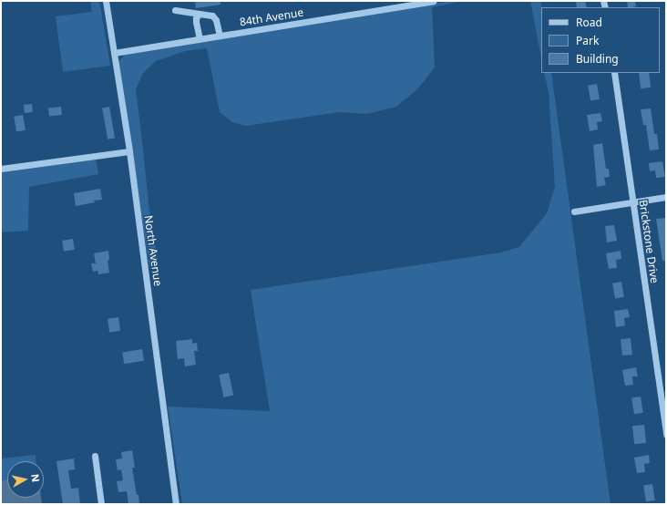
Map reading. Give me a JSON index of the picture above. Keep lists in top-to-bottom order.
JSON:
{
  "streets": {
    "street": ["84th Avenue", "Brickstone Drive", "North Avenue"]
  },
  "crossings": [
    ["84th Avenue", "North Avenue"]
  ],
  "legend": ["Road", "Park", "Building"],
  "north": "right"
}
